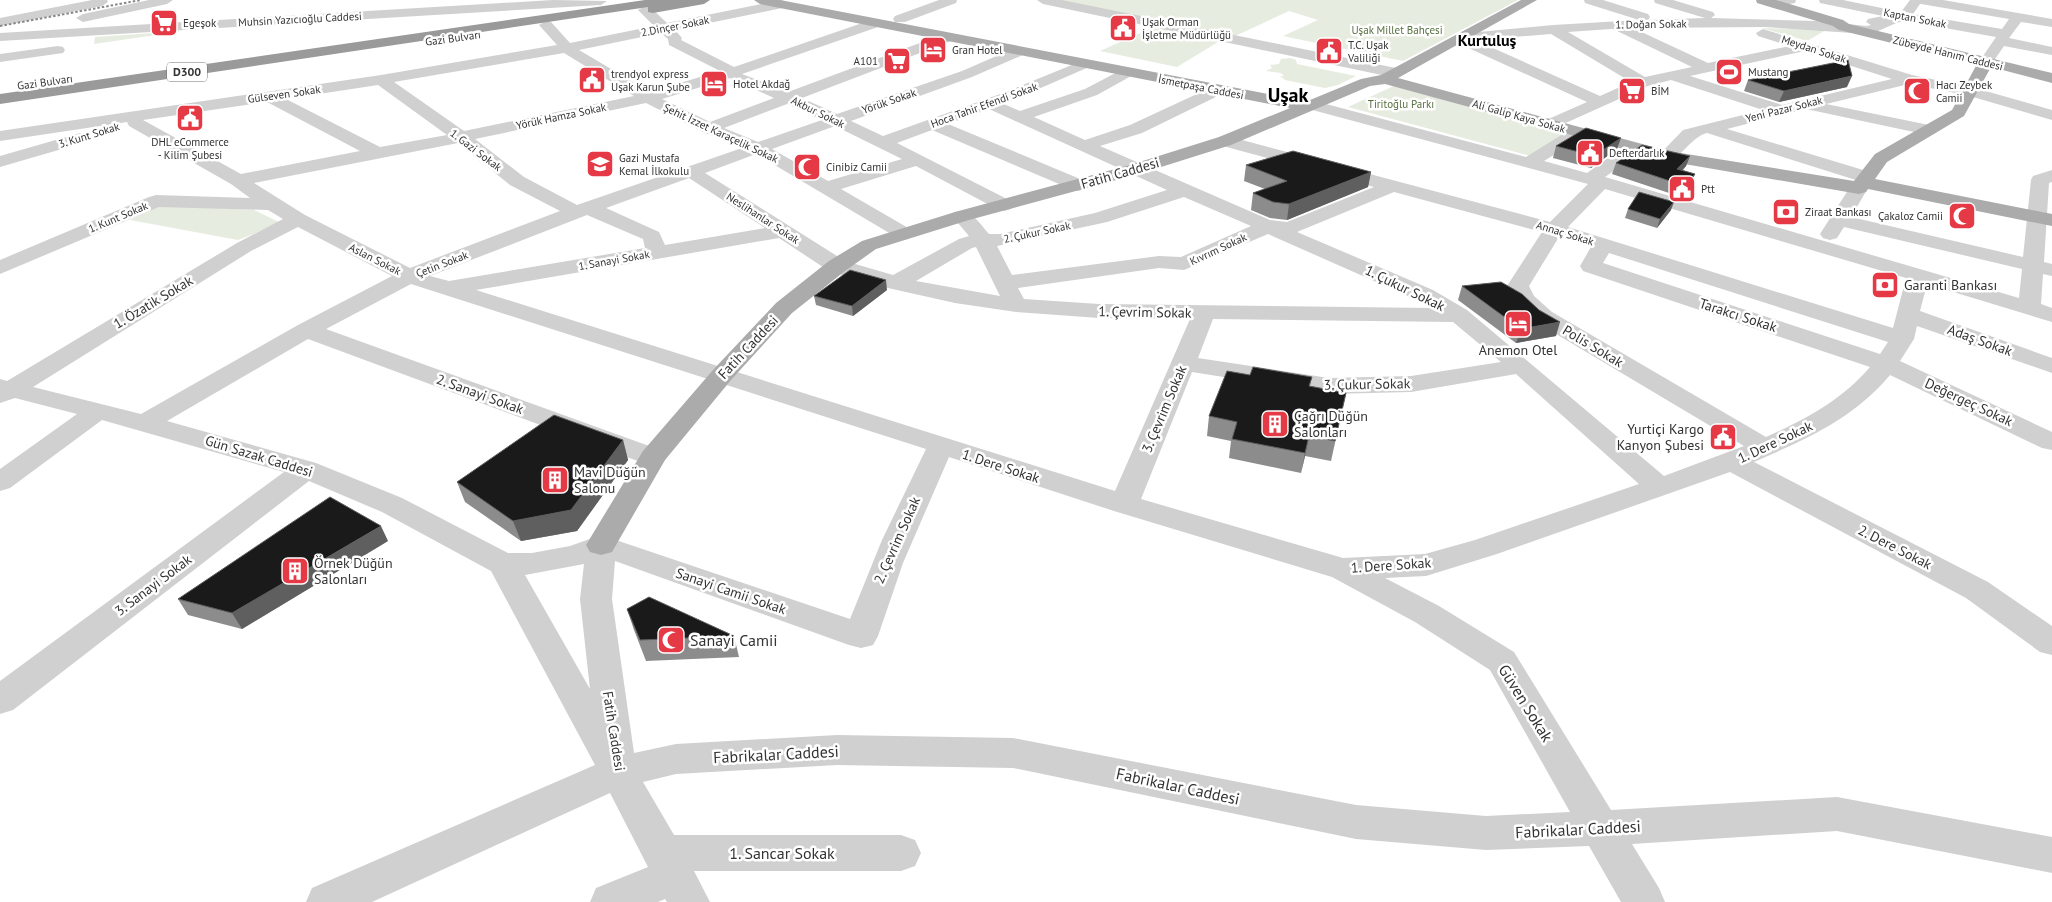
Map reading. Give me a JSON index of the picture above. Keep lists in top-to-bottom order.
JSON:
{
  "streets": {
    "highway": ["Gazi Bulvarı", "D300"],
    "main road": [
      "Zübeyde Hanım Caddesi",
      "İsmetpaşa Caddesi",
      "Ali Galip Kaya Sokak",
      "Fatih Caddesi"
    ],
    "street": [
      "Kaptan Sokak",
      "Muhsin Yazıcıoğlu Caddesi",
      "1. Doğan Sokak",
      "2.Dinçer Sokak",
      "Meydan Sokak",
      "Gülseven Sokak",
      "Yörük Sokak",
      "Hoca Tahir Efendi Sokak",
      "Yeni Pazar Sokak",
      "Akbur Sokak",
      "Yörük Hamza Sokak",
      "Şehit İzzet Karaçelik Sokak",
      "3. Kunt Sokak",
      "1. Gazi Sokak",
      "1. Kunt Sokak",
      "Neslihanlar Sokak",
      "2. Çukur Sokak",
      "Annaç Sokak",
      "Kıvrım Sokak",
      "Aslan Sokak",
      "1. Sanayi Sokak",
      "Çetin Sokak",
      "1. Çukur Sokak",
      "1. Özatik Sokak",
      "1. Çevrim Sokak",
      "Tarakcı Sokak",
      "Adaş Sokak",
      "Polis Sokak",
      "3. Çukur Sokak",
      "2. Sanayi Sokak",
      "Değergeç Sokak",
      "3. Çevrim Sokak",
      "1. Dere Sokak",
      "Gün Sazak Caddesi",
      "2. Çevrim Sokak",
      "2. Dere Sokak",
      "3. Sanayi Sokak",
      "Sanayi Camii Sokak",
      "Güven Sokak",
      "Fabrikalar Caddesi",
      "1. Sancar Sokak"
    ]
  },
  "crossings": [
    ["Kaptan Sokak", "1. Doğan Sokak"],
    ["Muhsin Yazıcıoğlu Caddesi", "Gazi Bulvarı"],
    ["1. Doğan Sokak", "Meydan Sokak"],
    ["1. Doğan Sokak", "Zübeyde Hanım Caddesi"],
    ["2.Dinçer Sokak", "İsmetpaşa Caddesi"],
    ["2.Dinçer Sokak", "Gülseven Sokak"],
    ["2.Dinçer Sokak", "Şehit İzzet Karaçelik Sokak"],
    ["Gazi Bulvarı", "D300"],
    ["Gazi Bulvarı", "Şehit İzzet Karaçelik Sokak"],
    ["Meydan Sokak", "Yeni Pazar Sokak"],
    ["İsmetpaşa Caddesi", "Yörük Sokak"],
    ["İsmetpaşa Caddesi", "Hoca Tahir Efendi Sokak"],
    ["İsmetpaşa Caddesi", "Yörük Hamza Sokak"],
    ["İsmetpaşa Caddesi", "Fatih Caddesi"],
    ["Gülseven Sokak", "Şehit İzzet Karaçelik Sokak"],
    ["Gülseven Sokak", "3. Kunt Sokak"],
    ["Gülseven Sokak", "1. Gazi Sokak"],
    ["Yörük Sokak", "Akbur Sokak"],
    ["Yörük Sokak", "Şehit İzzet Karaçelik Sokak"],
    ["Yörük Sokak", "Çetin Sokak"],
    ["Hoca Tahir Efendi Sokak", "Akbur Sokak"],
    ["Hoca Tahir Efendi Sokak", "1. Çukur Sokak"],
    ["Yeni Pazar Sokak", "Ali Galip Kaya Sokak"],
    ["Akbur Sokak", "Yörük Hamza Sokak"],
    ["Akbur Sokak", "Fatih Caddesi"],
    ["Yörük Hamza Sokak", "Şehit İzzet Karaçelik Sokak"],
    ["Yörük Hamza Sokak", "1. Gazi Sokak"],
    ["Yörük Hamza Sokak", "Aslan Sokak"],
    ["Ali Galip Kaya Sokak", "Polis Sokak"],
    ["Şehit İzzet Karaçelik Sokak", "Fatih Caddesi"],
    ["Şehit İzzet Karaçelik Sokak", "Çetin Sokak"],
    ["3. Kunt Sokak", "Aslan Sokak"],
    ["1. Gazi Sokak", "1. Sanayi Sokak"],
    ["1. Gazi Sokak", "Çetin Sokak"],
    ["Fatih Caddesi", "Neslihanlar Sokak"],
    ["Fatih Caddesi", "Annaç Sokak"],
    ["Fatih Caddesi", "Aslan Sokak"],
    ["Fatih Caddesi", "1. Çukur Sokak"],
    ["Fatih Caddesi", "1. Çevrim Sokak"],
    ["Fatih Caddesi", "2. Sanayi Sokak"],
    ["Fatih Caddesi", "1. Dere Sokak"],
    ["Fatih Caddesi", "Sanayi Camii Sokak"],
    ["Fatih Caddesi", "Fabrikalar Caddesi"],
    ["Fatih Caddesi", "1. Sancar Sokak"],
    ["1. Kunt Sokak", "Aslan Sokak"],
    ["Neslihanlar Sokak", "1. Sanayi Sokak"],
    ["Neslihanlar Sokak", "Çetin Sokak"],
    ["Neslihanlar Sokak", "1. Çevrim Sokak"],
    ["2. Çukur Sokak", "1. Çukur Sokak"],
    ["2. Çukur Sokak", "1. Çevrim Sokak"],
    ["Annaç Sokak", "Kıvrım Sokak"],
    ["Annaç Sokak", "Tarakcı Sokak"],
    ["Annaç Sokak", "Adaş Sokak"],
    ["Annaç Sokak", "Polis Sokak"],
    ["Annaç Sokak", "1. Dere Sokak"],
    ["Kıvrım Sokak", "1. Çukur Sokak"],
    ["Aslan Sokak", "1. Sanayi Sokak"],
    ["Aslan Sokak", "Çetin Sokak"],
    ["Aslan Sokak", "1. Özatik Sokak"],
    ["Aslan Sokak", "1. Dere Sokak"],
    ["Çetin Sokak", "2. Sanayi Sokak"],
    ["Çetin Sokak", "Gün Sazak Caddesi"],
    ["1. Çukur Sokak", "1. Çevrim Sokak"],
    ["1. Çukur Sokak", "3. Çukur Sokak"],
    ["1. Çukur Sokak", "1. Dere Sokak"],
    ["1. Özatik Sokak", "Gün Sazak Caddesi"],
    ["1. Çevrim Sokak", "3. Çevrim Sokak"],
    ["Tarakcı Sokak", "Değergeç Sokak"],
    ["Tarakcı Sokak", "1. Dere Sokak"],
    ["Adaş Sokak", "1. Dere Sokak"],
    ["Polis Sokak", "1. Dere Sokak"],
    ["3. Çukur Sokak", "3. Çevrim Sokak"],
    ["Değergeç Sokak", "1. Dere Sokak"],
    ["3. Çevrim Sokak", "1. Dere Sokak"],
    ["1. Dere Sokak", "2. Çevrim Sokak"],
    ["1. Dere Sokak", "2. Dere Sokak"],
    ["1. Dere Sokak", "Güven Sokak"],
    ["Gün Sazak Caddesi", "3. Sanayi Sokak"],
    ["2. Çevrim Sokak", "Sanayi Camii Sokak"],
    ["Güven Sokak", "Fabrikalar Caddesi"]
  ],
  "districts": ["Kurtuluş", "Uşak"],
  "parks": ["Uşak Millet Bahçesi", "Tiritoğlu Parkı"],
  "places": {
    "supermarket": ["Egeşok", "A101", "BİM"],
    "public building": [
      "Uşak Orman İşletme Müdürlüğü",
      "T.C. Uşak Valiliği",
      "trendyol express Uşak Karun Şube",
      "DHL eCommerce - Kilim Şubesi",
      "Defterdarlık",
      "Ptt",
      "Yurtiçi Kargo Kanyon Şubesi"
    ],
    "hotel": ["Gran Hotel", "Hotel Akdağ", "Anemon Otel"],
    "sports": ["Mustang"],
    "mosque": [
      "Hacı Zeybek Camii",
      "Cinibiz Camii",
      "Çakaloz Camii",
      "Sanayi Camii"
    ],
    "school or university": ["Gazi Mustafa Kemal İlkokulu"],
    "bank": ["Ziraat Bankası", "Garanti Bankası"],
    "building": ["Çağrı Düğün Salonları", "Mavi Düğün Salonu", "Örnek Düğün Salonları"]
  }
}
